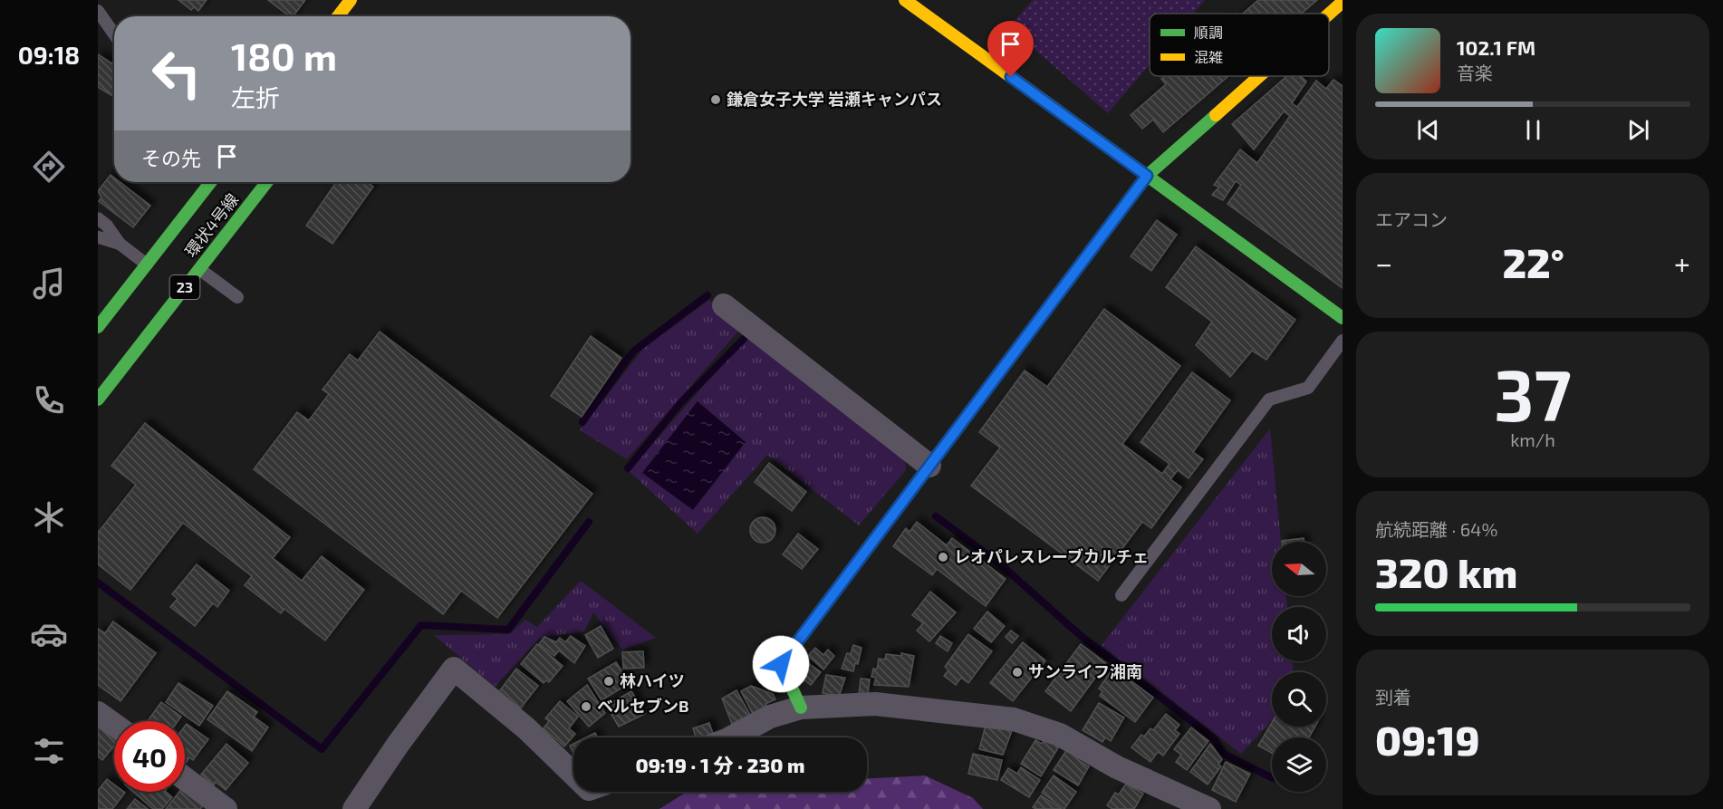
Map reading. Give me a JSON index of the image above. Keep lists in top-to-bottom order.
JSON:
{
  "streets": {
    "street": ["環状4号線", "23"]
  },
  "places": [
    "鎌倉女子大学 岩瀬キャンパス",
    "レオパレスレーブカルチェ",
    "サンライフ湘南",
    "林ハイツ",
    "ベルセブンB"
  ],
  "legend": ["順調", "混雑"],
  "north": "left",
  "page": {
    "tabs": "09:18",
    "turn": ["180 m", "左折"],
    "song": ["102.1 FM", "音楽"],
    "then": "その先",
    "tile": [
      "エアコン",
      ["37", "km/h"],
      ["航続距離 · 64%", "320 km"],
      ["到着", "09:19"]
    ],
    "heat": ["−", "22°", "+"],
    "limit": "40",
    "trip": "09:19 · 1 分 · 230 m"
  }
}
